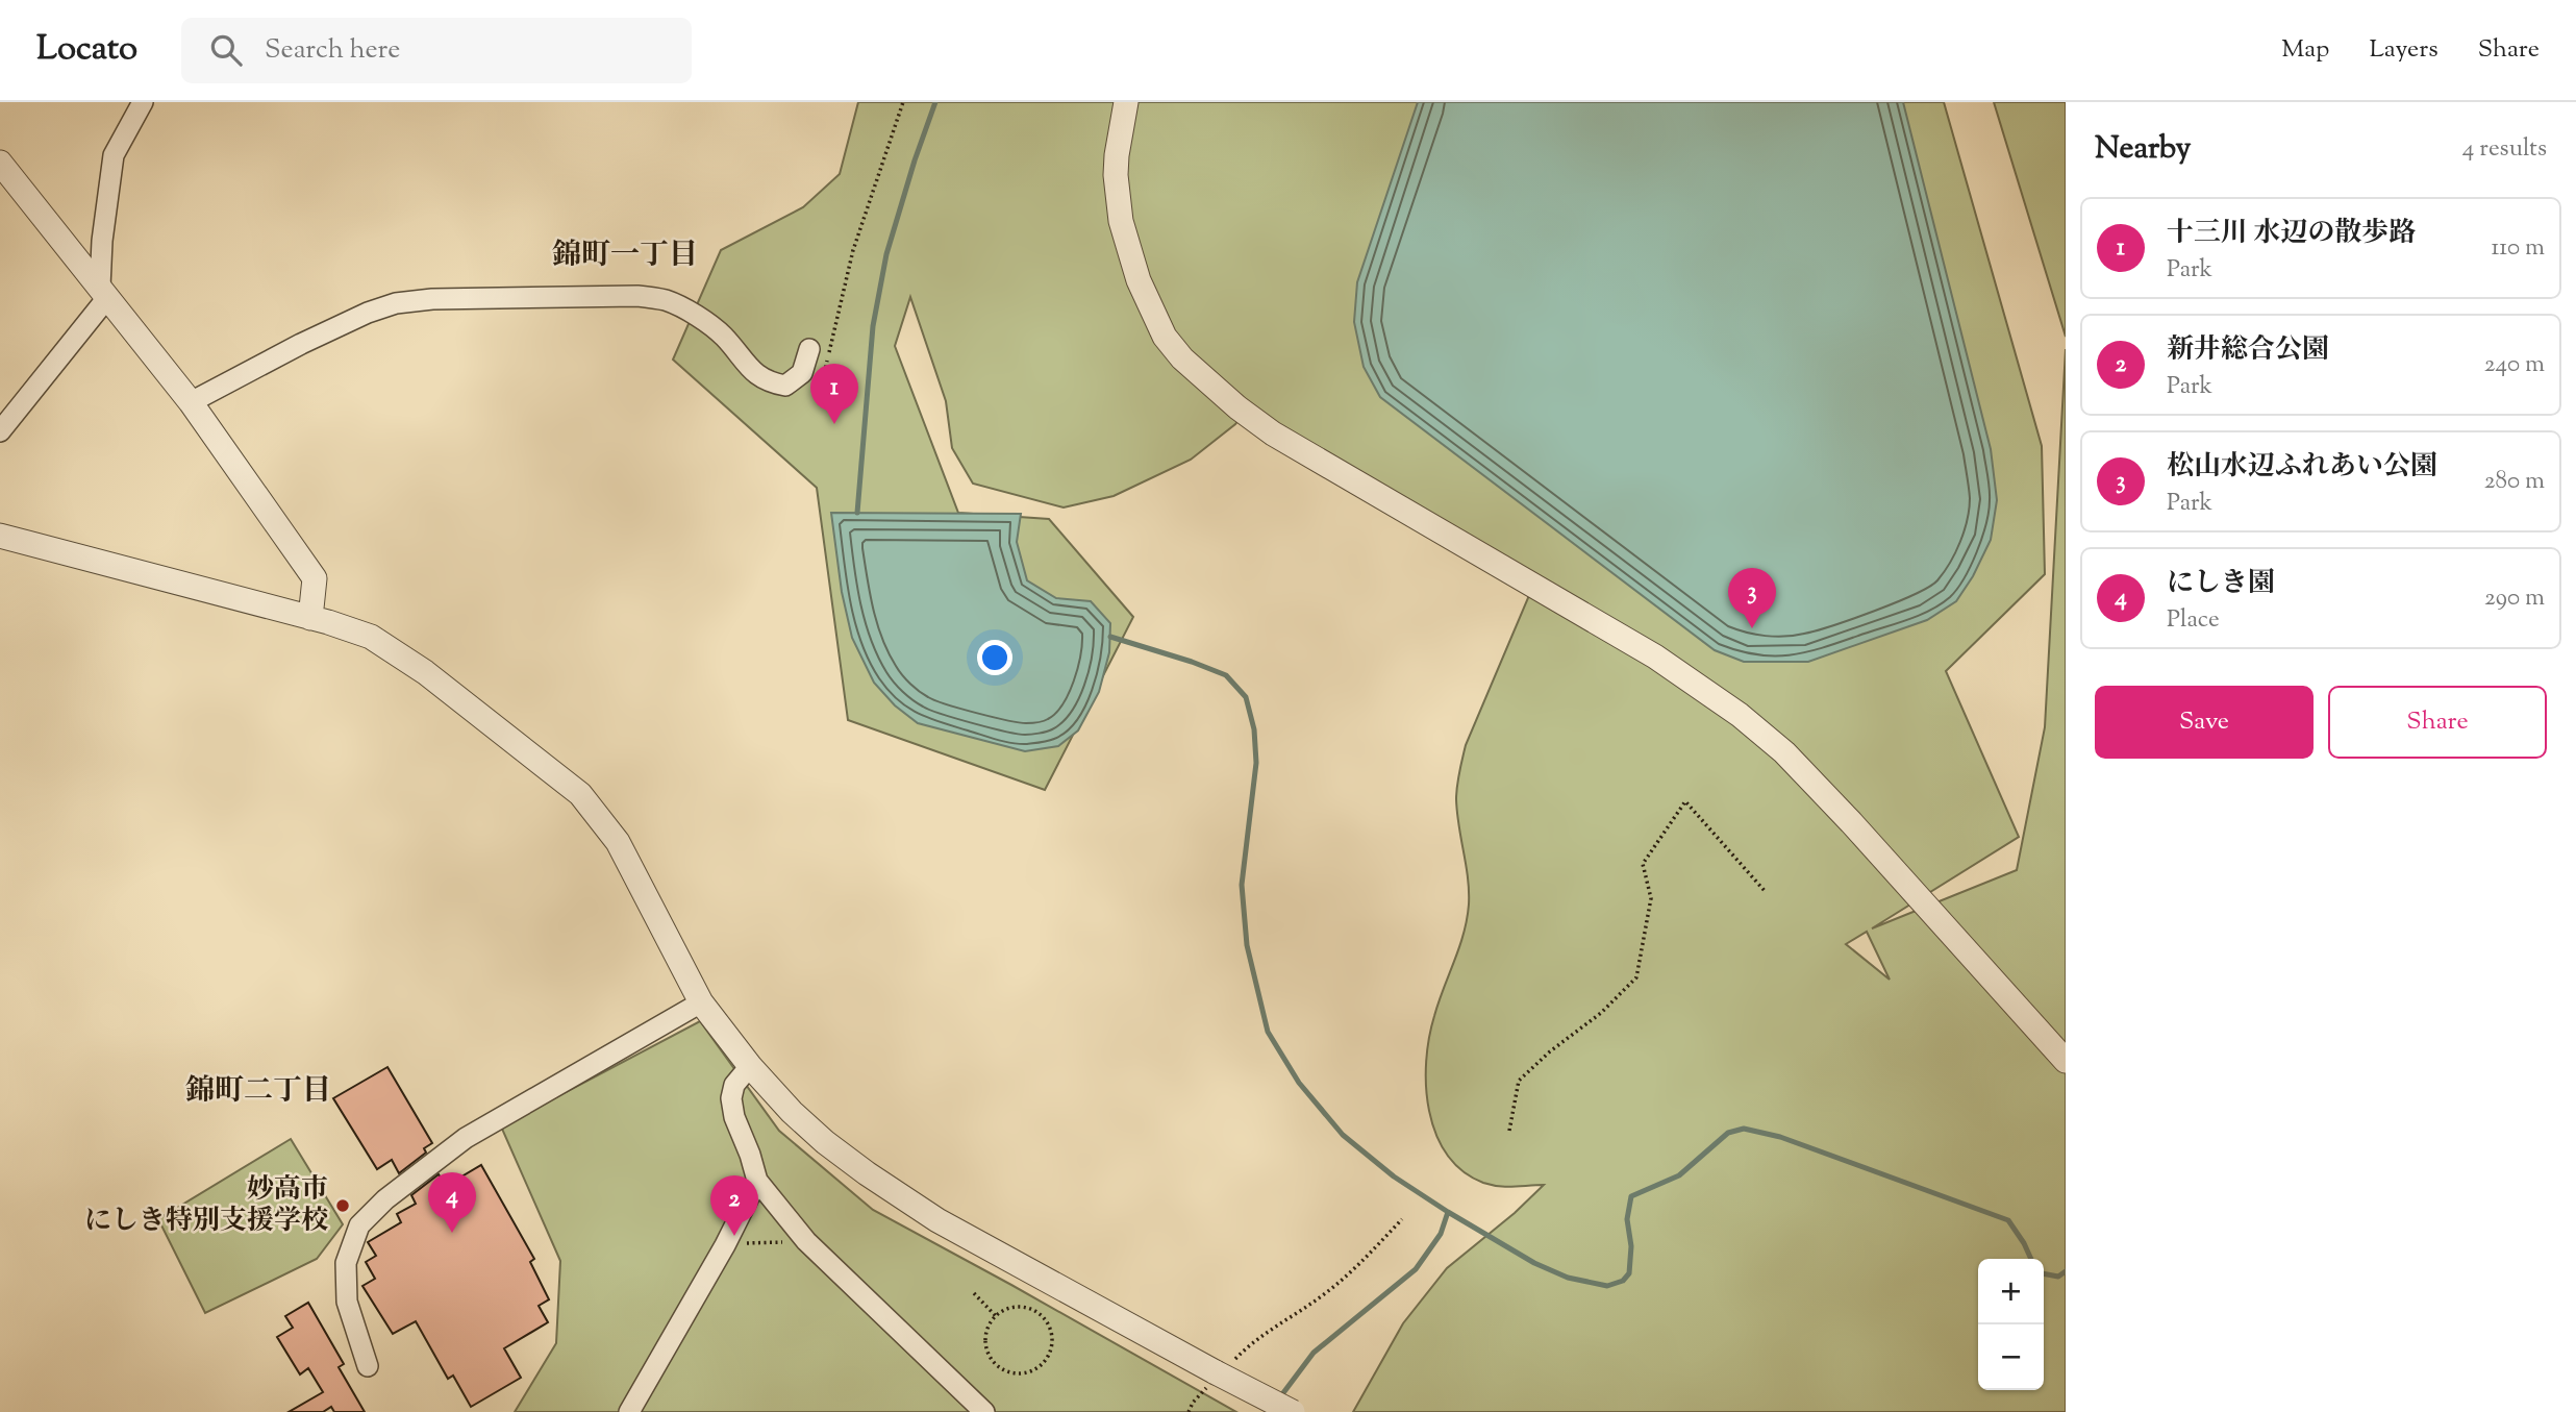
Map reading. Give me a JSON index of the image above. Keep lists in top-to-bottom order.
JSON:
{
  "districts": ["錦町一丁目", "錦町二丁目"],
  "places": ["妙高市 にしき特別支援学校"],
  "page": {
    "header": "Locato",
    "search": "Search here",
    "nav": ["Map", "Layers", "Share"],
    "heading": ["Nearby", "4 results"],
    "list": [
      {
        "mark": "1",
        "name": "十三川 水辺の散歩路",
        "note": "Park",
        "value": "110 m"
      },
      {
        "mark": "2",
        "name": "新井総合公園",
        "note": "Park",
        "value": "240 m"
      },
      {
        "mark": "3",
        "name": "松山水辺ふれあい公園",
        "note": "Park",
        "value": "280 m"
      },
      {
        "mark": "4",
        "name": "にしき園",
        "note": "Place",
        "value": "290 m"
      }
    ],
    "pins": [
      "1",
      "3",
      "4",
      "2"
    ],
    "buttons": ["Save", "Share"],
    "map_buttons": ["+", "−"]
  }
}
